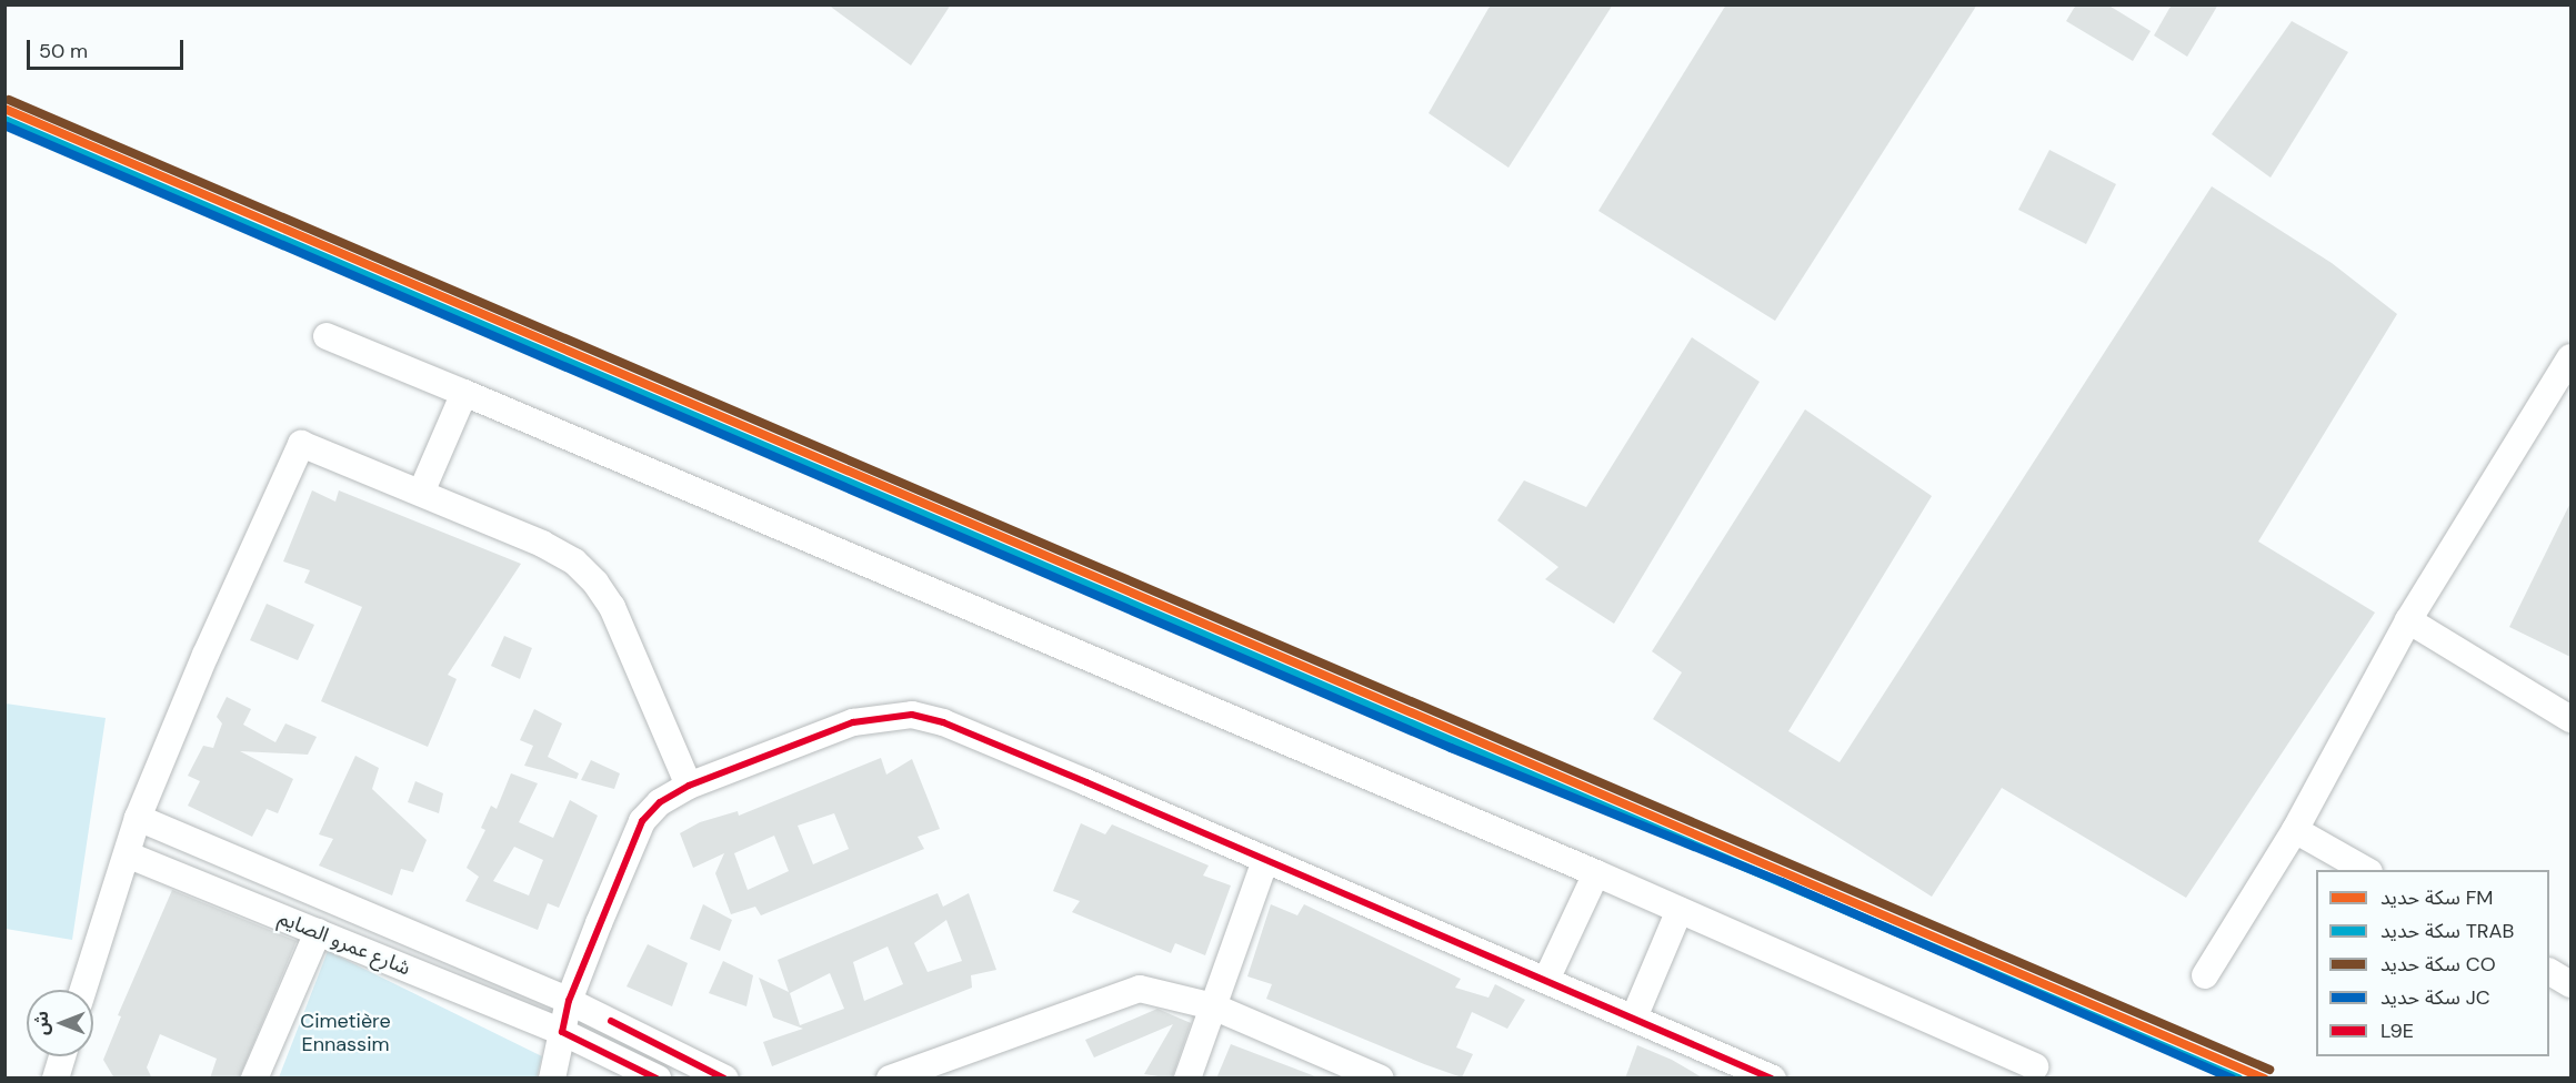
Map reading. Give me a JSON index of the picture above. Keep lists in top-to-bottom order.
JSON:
{
  "streets": {
    "street": ["شارع عمرو الصايم"]
  },
  "parks": ["Cimetière Ennassim"],
  "lines": [
    "rail line CO",
    "rail line FM",
    "rail line TRAB",
    "rail line JC",
    "transit line L9E"
  ],
  "legend": [
    "سكة حديد FM",
    "سكة حديد TRAB",
    "سكة حديد CO",
    "سكة حديد JC",
    "L9E"
  ],
  "scale_bar": "50 m",
  "north": "left"
}
